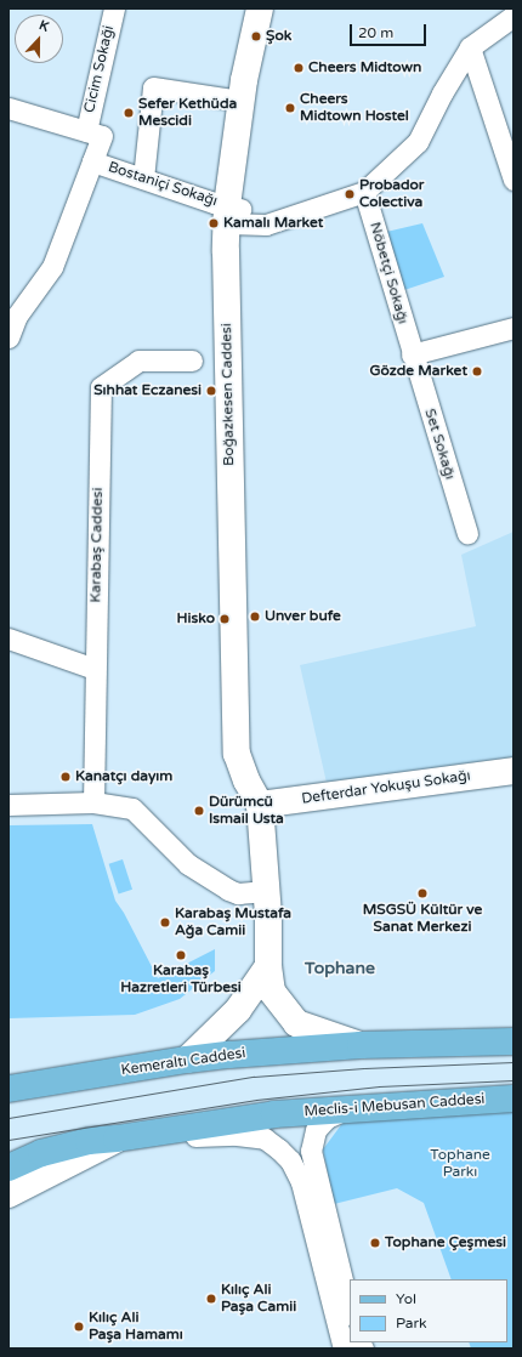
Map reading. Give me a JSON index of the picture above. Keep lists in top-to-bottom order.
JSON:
{
  "streets": {
    "main road": [
      "Boğazkesen Caddesi",
      "Defterdar Yokuşu Sokağı",
      "Kemeraltı Caddesi",
      "Meclis-i Mebusan Caddesi"
    ],
    "street": [
      "Cicim Sokaği",
      "Bostaniçi Sokağı",
      "Nöbetçi Sokağı",
      "Set Sokağı",
      "Karabaş Caddesi"
    ]
  },
  "crossings": [
    ["Cicim Sokaği", "Bostaniçi Sokağı"],
    ["Bostaniçi Sokağı", "Nöbetçi Sokağı"],
    ["Bostaniçi Sokağı", "Boğazkesen Caddesi"],
    ["Nöbetçi Sokağı", "Set Sokağı"],
    ["Boğazkesen Caddesi", "Defterdar Yokuşu Sokağı"],
    ["Boğazkesen Caddesi", "Kemeraltı Caddesi"]
  ],
  "districts": ["Tophane"],
  "parks": ["Tophane Parkı"],
  "places": [
    "Şok",
    "Cheers Midtown",
    "Cheers Midtown Hostel",
    "Sefer Kethüda Mescidi",
    "Probador Colectiva",
    "Kamalı Market",
    "Gözde Market",
    "Sıhhat Eczanesi",
    "Unver bufe",
    "Hisko",
    "Kanatçı dayım",
    "Dürümcü Ismail Usta",
    "MSGSÜ Kültür ve Sanat Merkezi",
    "Karabaş Mustafa Ağa Camii",
    "Karabaş Hazretleri Türbesi",
    "Tophane Çeşmesi",
    "Kılıç Ali Paşa Camii",
    "Kılıç Ali Paşa Hamamı"
  ],
  "legend": ["Yol", "Park"],
  "scale_bar": "20 m",
  "north": "top"
}
